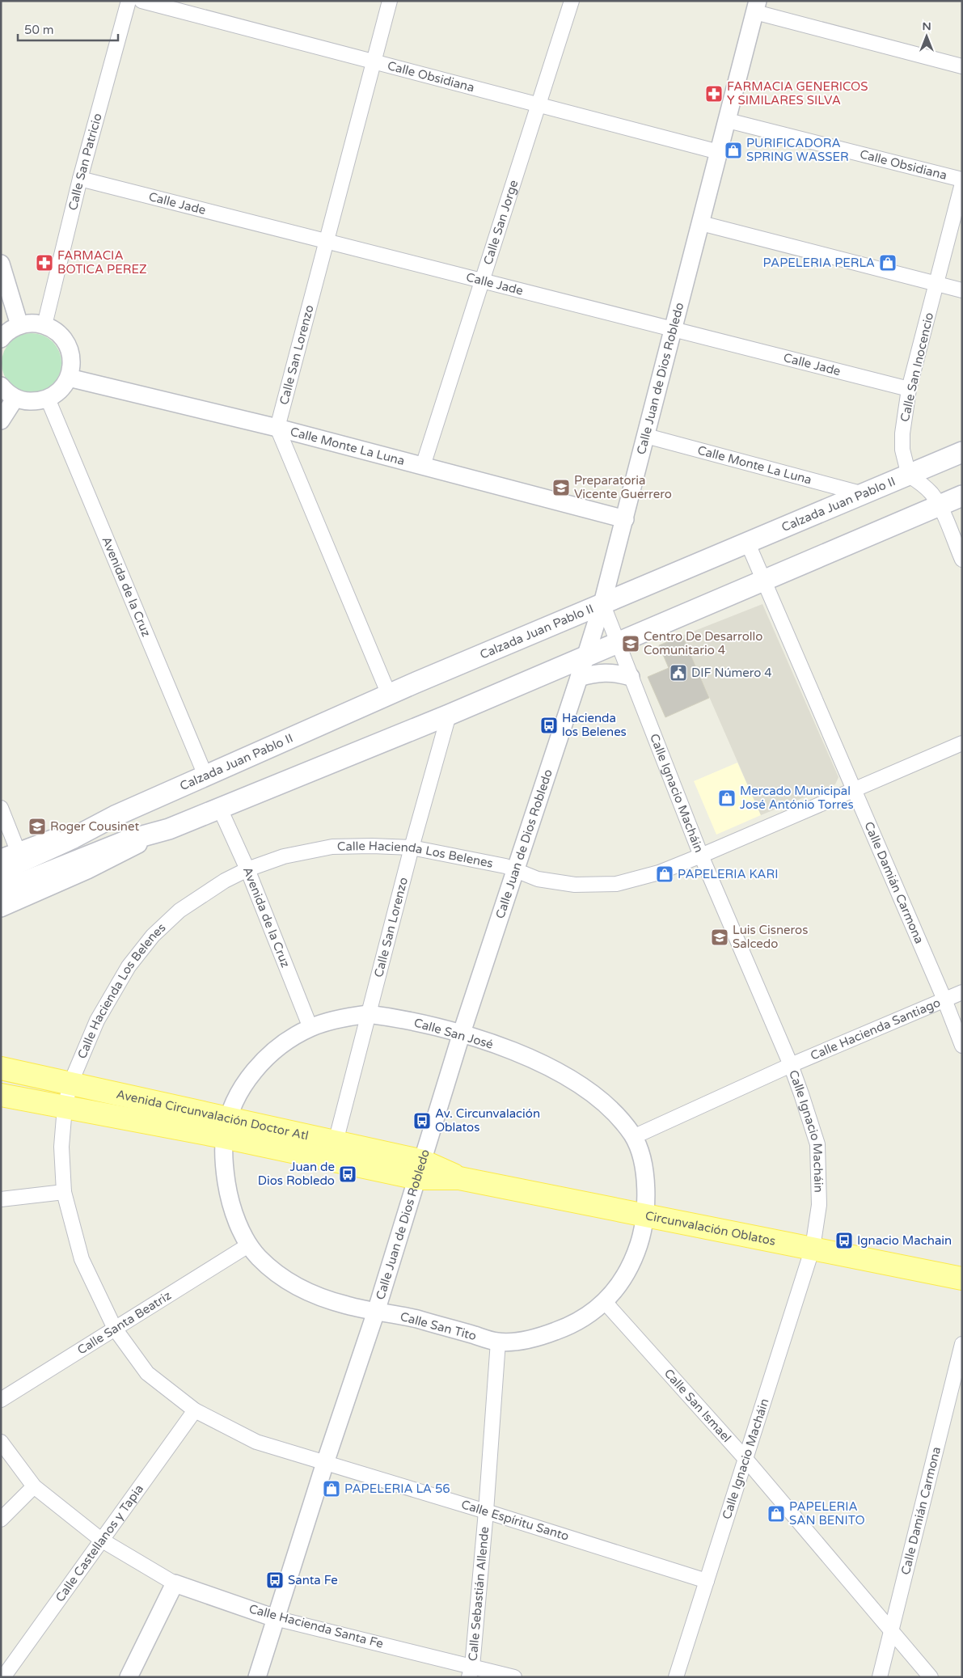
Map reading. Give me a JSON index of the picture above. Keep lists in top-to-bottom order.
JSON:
{
  "streets": {
    "main road": ["Calzada Juan Pablo II", "Avenida Circunvalación Doctor Atl", "Circunvalación Oblatos"],
    "street": [
      "Calle Obsidiana",
      "Calle San Patricio",
      "Calle Jade",
      "Calle San Jorge",
      "Calle San Lorenzo",
      "Calle San Inocencio",
      "Calle Juan de Dios Robledo",
      "Calle Monte La Luna",
      "Avenida de la Cruz",
      "Calle Ignacio Macháin",
      "Calle Hacienda Los Belenes",
      "Calle Damián Carmona",
      "Calle Hacienda Santiago",
      "Calle San José",
      "Calle Santa Beatriz",
      "Calle San Tito",
      "Calle San Ismael",
      "Calle Espíritu Santo",
      "Calle Castellanos y Tapia",
      "Calle Sebastián Allende",
      "Calle Hacienda Santa Fe"
    ]
  },
  "crossings": [
    ["Calle Obsidiana", "Calle San Jorge"],
    ["Calle Obsidiana", "Calle San Lorenzo"],
    ["Calle Obsidiana", "Calle Juan de Dios Robledo"],
    ["Calle San Patricio", "Calle Jade"],
    ["Calle Jade", "Calle San Jorge"],
    ["Calle Jade", "Calle San Lorenzo"],
    ["Calle Jade", "Calle San Inocencio"],
    ["Calle Jade", "Calle Juan de Dios Robledo"],
    ["Calle San Jorge", "Calle Monte La Luna"],
    ["Calle San Lorenzo", "Calle Monte La Luna"],
    ["Calle San Lorenzo", "Calle Hacienda Los Belenes"],
    ["Calle San Lorenzo", "Calle San José"],
    ["Calle San Lorenzo", "Avenida Circunvalación Doctor Atl"],
    ["Calle San Inocencio", "Calzada Juan Pablo II"],
    ["Calle Juan de Dios Robledo", "Calle Monte La Luna"],
    ["Calle Juan de Dios Robledo", "Calzada Juan Pablo II"],
    ["Calle Juan de Dios Robledo", "Calle Ignacio Macháin"],
    ["Calle Juan de Dios Robledo", "Calle Hacienda Los Belenes"],
    ["Calle Juan de Dios Robledo", "Calle San José"],
    ["Calle Juan de Dios Robledo", "Avenida Circunvalación Doctor Atl"],
    ["Calle Juan de Dios Robledo", "Circunvalación Oblatos"],
    ["Calle Juan de Dios Robledo", "Calle San Tito"],
    ["Calle Juan de Dios Robledo", "Calle Espíritu Santo"],
    ["Calle Juan de Dios Robledo", "Calle Hacienda Santa Fe"],
    ["Calle Monte La Luna", "Calzada Juan Pablo II"],
    ["Calzada Juan Pablo II", "Avenida de la Cruz"],
    ["Calzada Juan Pablo II", "Calle Ignacio Macháin"],
    ["Calzada Juan Pablo II", "Calle Damián Carmona"],
    ["Avenida de la Cruz", "Calle Hacienda Los Belenes"],
    ["Avenida de la Cruz", "Calle San José"],
    ["Calle Ignacio Macháin", "Calle Hacienda Los Belenes"],
    ["Calle Ignacio Macháin", "Calle Hacienda Santiago"],
    ["Calle Ignacio Macháin", "Circunvalación Oblatos"],
    ["Calle Ignacio Macháin", "Calle San Ismael"],
    ["Calle Ignacio Macháin", "Calle Espíritu Santo"],
    ["Calle Hacienda Los Belenes", "Calle Damián Carmona"],
    ["Calle Hacienda Los Belenes", "Avenida Circunvalación Doctor Atl"],
    ["Calle Hacienda Los Belenes", "Calle Espíritu Santo"],
    ["Calle Damián Carmona", "Calle Hacienda Santiago"],
    ["Calle Damián Carmona", "Calle San Ismael"],
    ["Calle Hacienda Santiago", "Calle San José"],
    ["Calle San José", "Avenida Circunvalación Doctor Atl"],
    ["Calle San José", "Circunvalación Oblatos"],
    ["Calle San José", "Calle San Tito"],
    ["Avenida Circunvalación Doctor Atl", "Circunvalación Oblatos"],
    ["Avenida Circunvalación Doctor Atl", "Calle San Tito"],
    ["Avenida Circunvalación Doctor Atl", "Calle Espíritu Santo"],
    ["Circunvalación Oblatos", "Calle San Tito"],
    ["Calle Santa Beatriz", "Calle San Tito"],
    ["Calle Santa Beatriz", "Calle Espíritu Santo"],
    ["Calle San Tito", "Calle San Ismael"],
    ["Calle San Tito", "Calle Sebastián Allende"],
    ["Calle Espíritu Santo", "Calle Castellanos y Tapia"],
    ["Calle Espíritu Santo", "Calle Sebastián Allende"],
    ["Calle Castellanos y Tapia", "Calle Hacienda Santa Fe"],
    ["Calle Sebastián Allende", "Calle Hacienda Santa Fe"]
  ],
  "places": {
    "pharmacy": ["FARMACIA GENERICOS Y SIMILARES SILVA", "FARMACIA BOTICA PEREZ"],
    "shop": [
      "PURIFICADORA SPRING WASSER",
      "PAPELERIA PERLA",
      "Mercado Municipal José António Torres",
      "PAPELERIA KARI",
      "PAPELERIA LA 56",
      "PAPELERIA SAN BENITO"
    ],
    "school or university": [
      "Preparatoria Vicente Guerrero",
      "Centro De Desarrollo Comunitario 4",
      "Roger Cousinet",
      "Luis Cisneros Salcedo"
    ],
    "public building": ["DIF Número 4"],
    "bus stop": [
      "Hacienda los Belenes",
      "Av. Circunvalación Oblatos",
      "Juan de Dios Robledo",
      "Ignacio Machain",
      "Santa Fe"
    ]
  },
  "scale_bar": "50 m",
  "north": "top"
}
